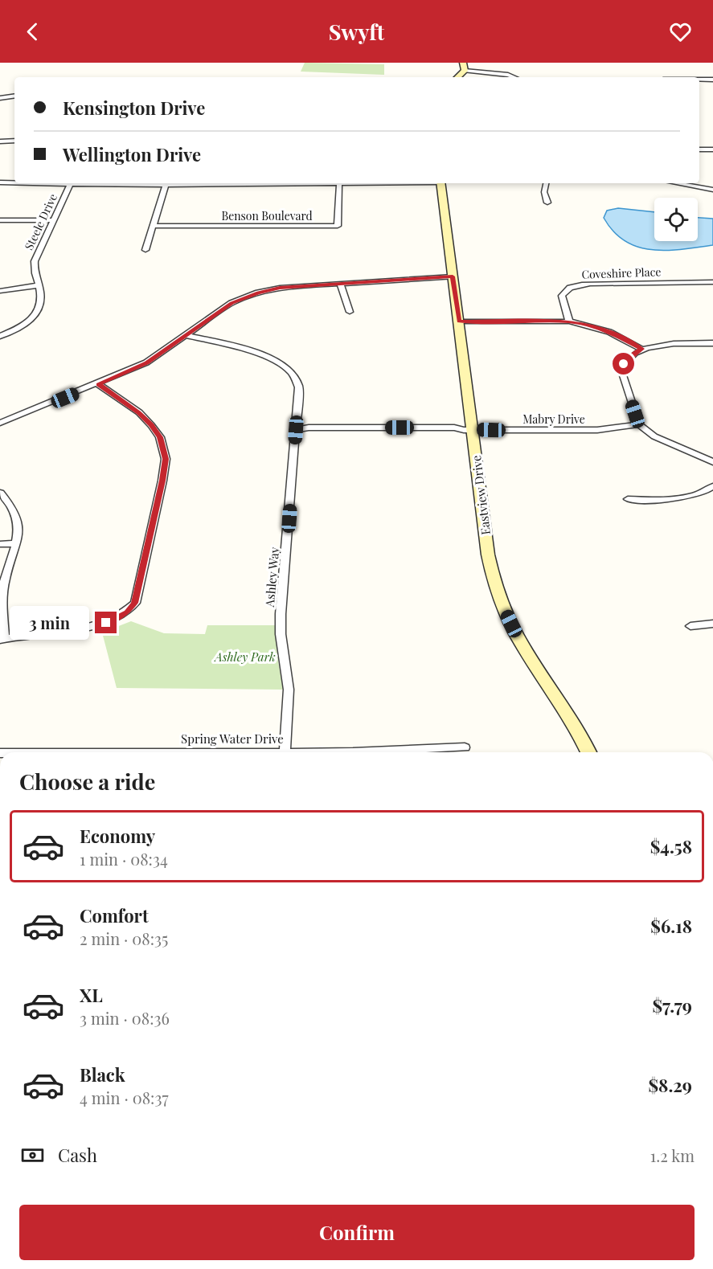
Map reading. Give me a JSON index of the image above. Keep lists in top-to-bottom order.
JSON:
{
  "streets": {
    "street": [
      "Benson Boulevard",
      "Steele Drive",
      "Coveshire Place",
      "Mabry Drive",
      "Eastview Drive",
      "Ashley Way",
      "Spring Water Drive"
    ]
  },
  "crossings": [
    ["Mabry Drive", "Eastview Drive"],
    ["Mabry Drive", "Ashley Way"],
    ["Ashley Way", "Spring Water Drive"]
  ],
  "parks": ["Ashley Park"],
  "page": {
    "header": "Swyft",
    "banner": ["Kensington Drive", "Wellington Drive"],
    "bubble": "3 min",
    "heading": "Choose a ride",
    "list": [
      {
        "name": "Economy",
        "note": "1 min · 08:34",
        "value": "$4.58"
      },
      {
        "name": "Comfort",
        "note": "2 min · 08:35",
        "value": "$6.18"
      },
      {
        "name": "XL",
        "note": "3 min · 08:36",
        "value": "$7.79"
      },
      {
        "name": "Black",
        "note": "4 min · 08:37",
        "value": "$8.29"
      }
    ],
    "pay": ["Cash", "1.2 km"],
    "buttons": "Confirm"
  }
}
